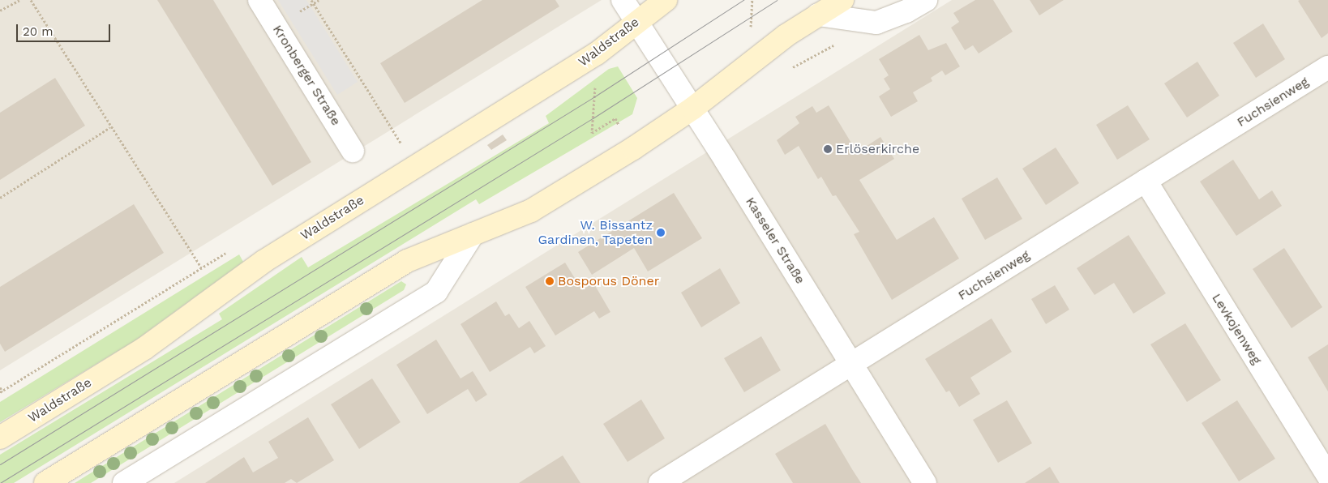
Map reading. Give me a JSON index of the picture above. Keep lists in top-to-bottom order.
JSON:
{
  "streets": {
    "main road": ["Waldstraße"],
    "street": [
      "Kronberger Straße",
      "Fuchsienweg",
      "Kasseler Straße",
      "Levkojenweg"
    ]
  },
  "crossings": [
    ["Waldstraße", "Kasseler Straße"],
    ["Fuchsienweg", "Kasseler Straße"],
    ["Fuchsienweg", "Levkojenweg"]
  ],
  "places": ["Erlöserkirche", "W. Bissantz Gardinen, Tapeten", "Bosporus Döner"],
  "scale_bar": "20 m"
}
